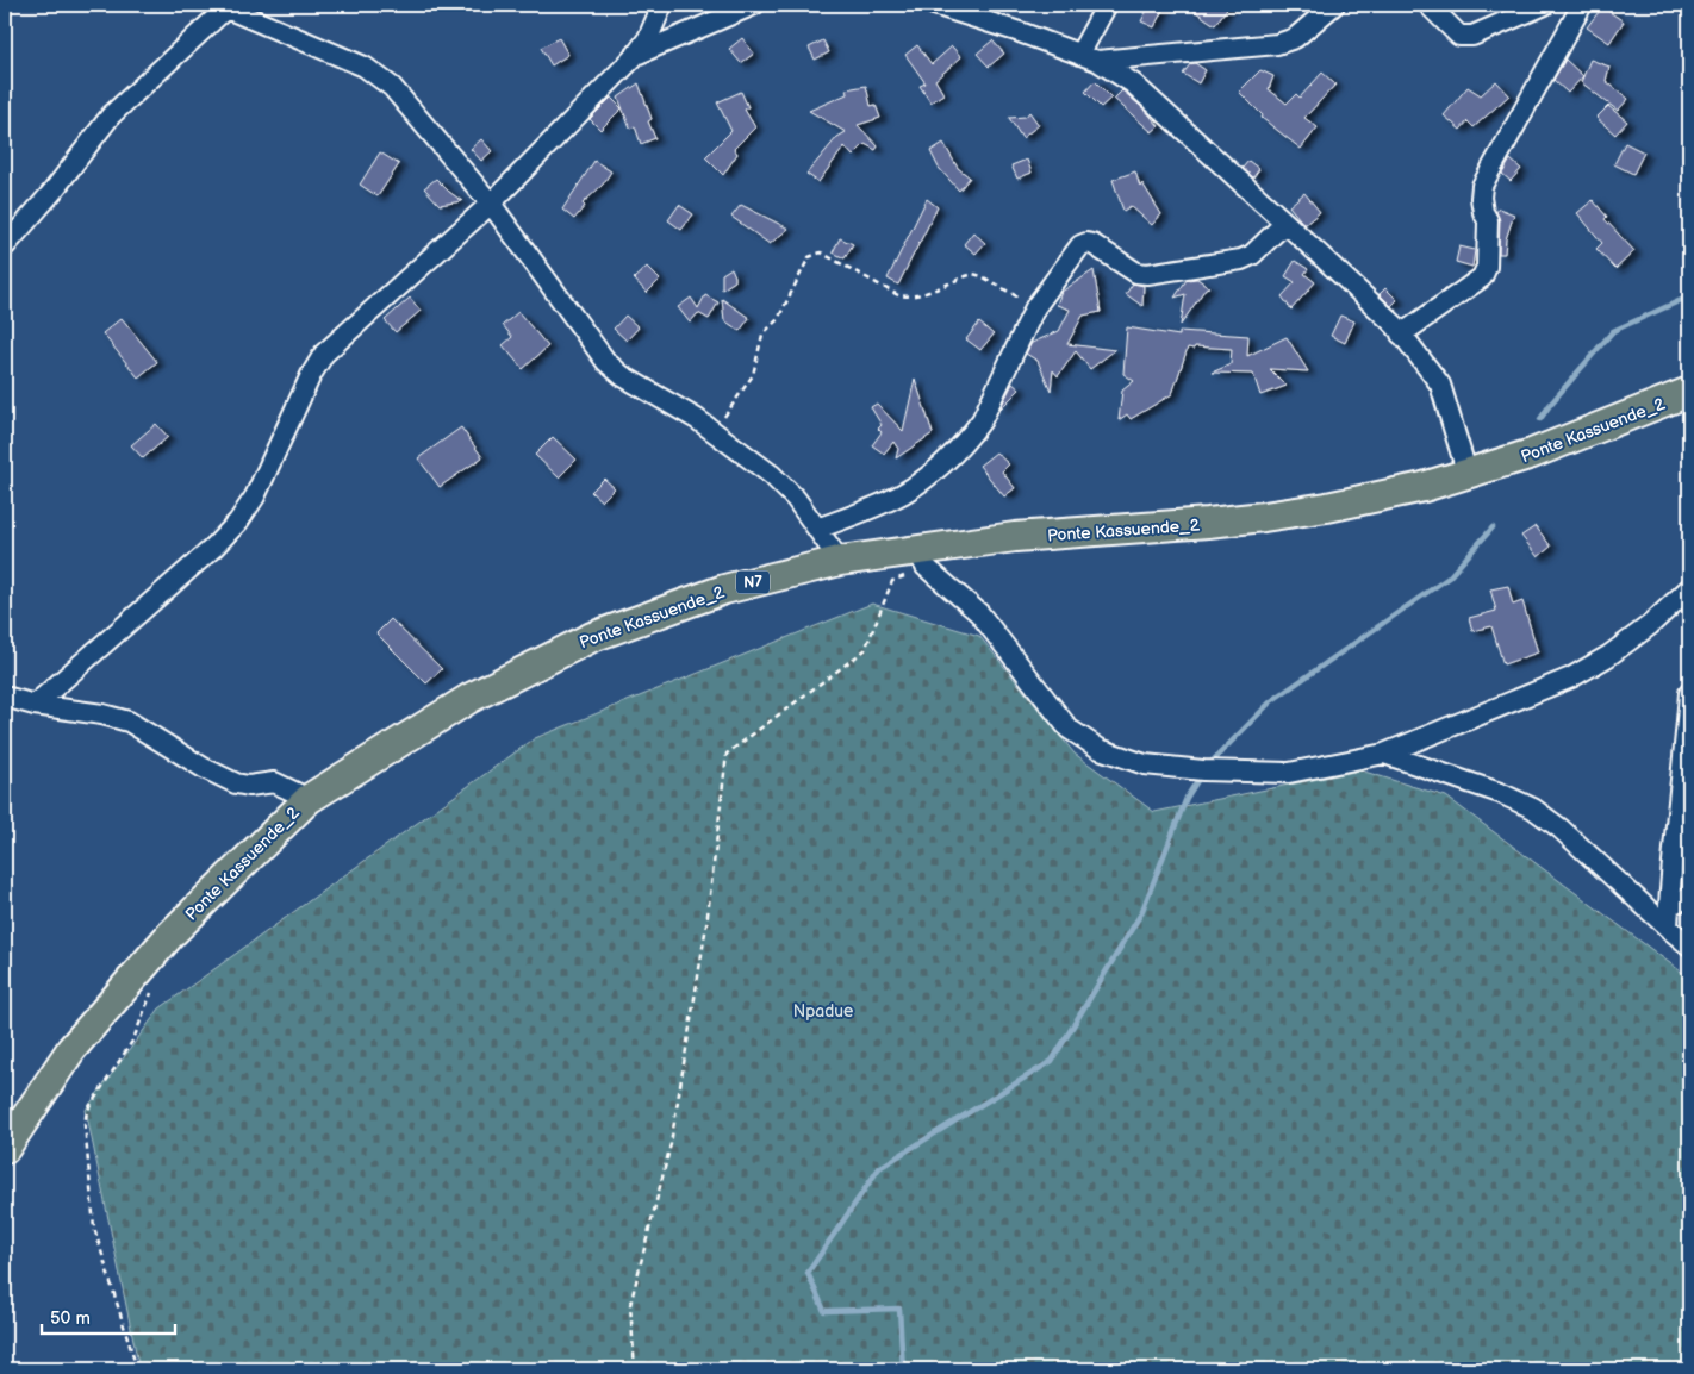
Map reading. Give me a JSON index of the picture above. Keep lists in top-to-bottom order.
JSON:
{
  "streets": {
    "highway": ["Ponte Kassuende_2", "N7"]
  },
  "parks": ["Npadue"],
  "scale_bar": "50 m"
}
